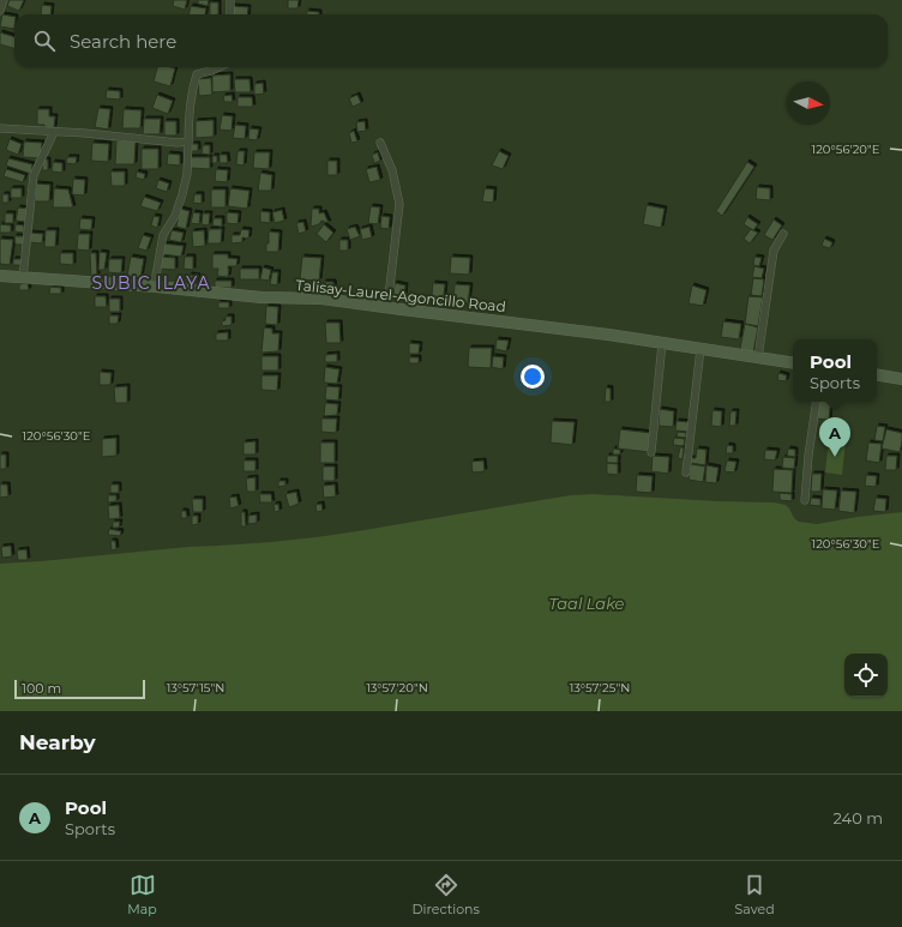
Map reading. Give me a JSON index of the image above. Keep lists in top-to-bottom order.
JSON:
{
  "streets": {
    "main road": ["Talisay-Laurel-Agoncillo Road"]
  },
  "districts": ["SUBIC ILAYA"],
  "water": ["Taal Lake"],
  "scale_bar": "100 m",
  "north": "right",
  "page": {
    "search": "Search here",
    "popup": ["Pool", "Sports"],
    "pins": "A",
    "scale": "100 m",
    "heading": "Nearby",
    "list": [
      {
        "mark": "A",
        "name": "Pool",
        "note": "Sports",
        "value": "240 m"
      }
    ],
    "nav": ["Map", "Directions", "Saved"]
  },
  "coordinates": [
    "120°56'20\"E",
    "120°56'30\"E",
    "13°57'15\"N",
    "13°57'20\"N",
    "13°57'25\"N"
  ]
}
